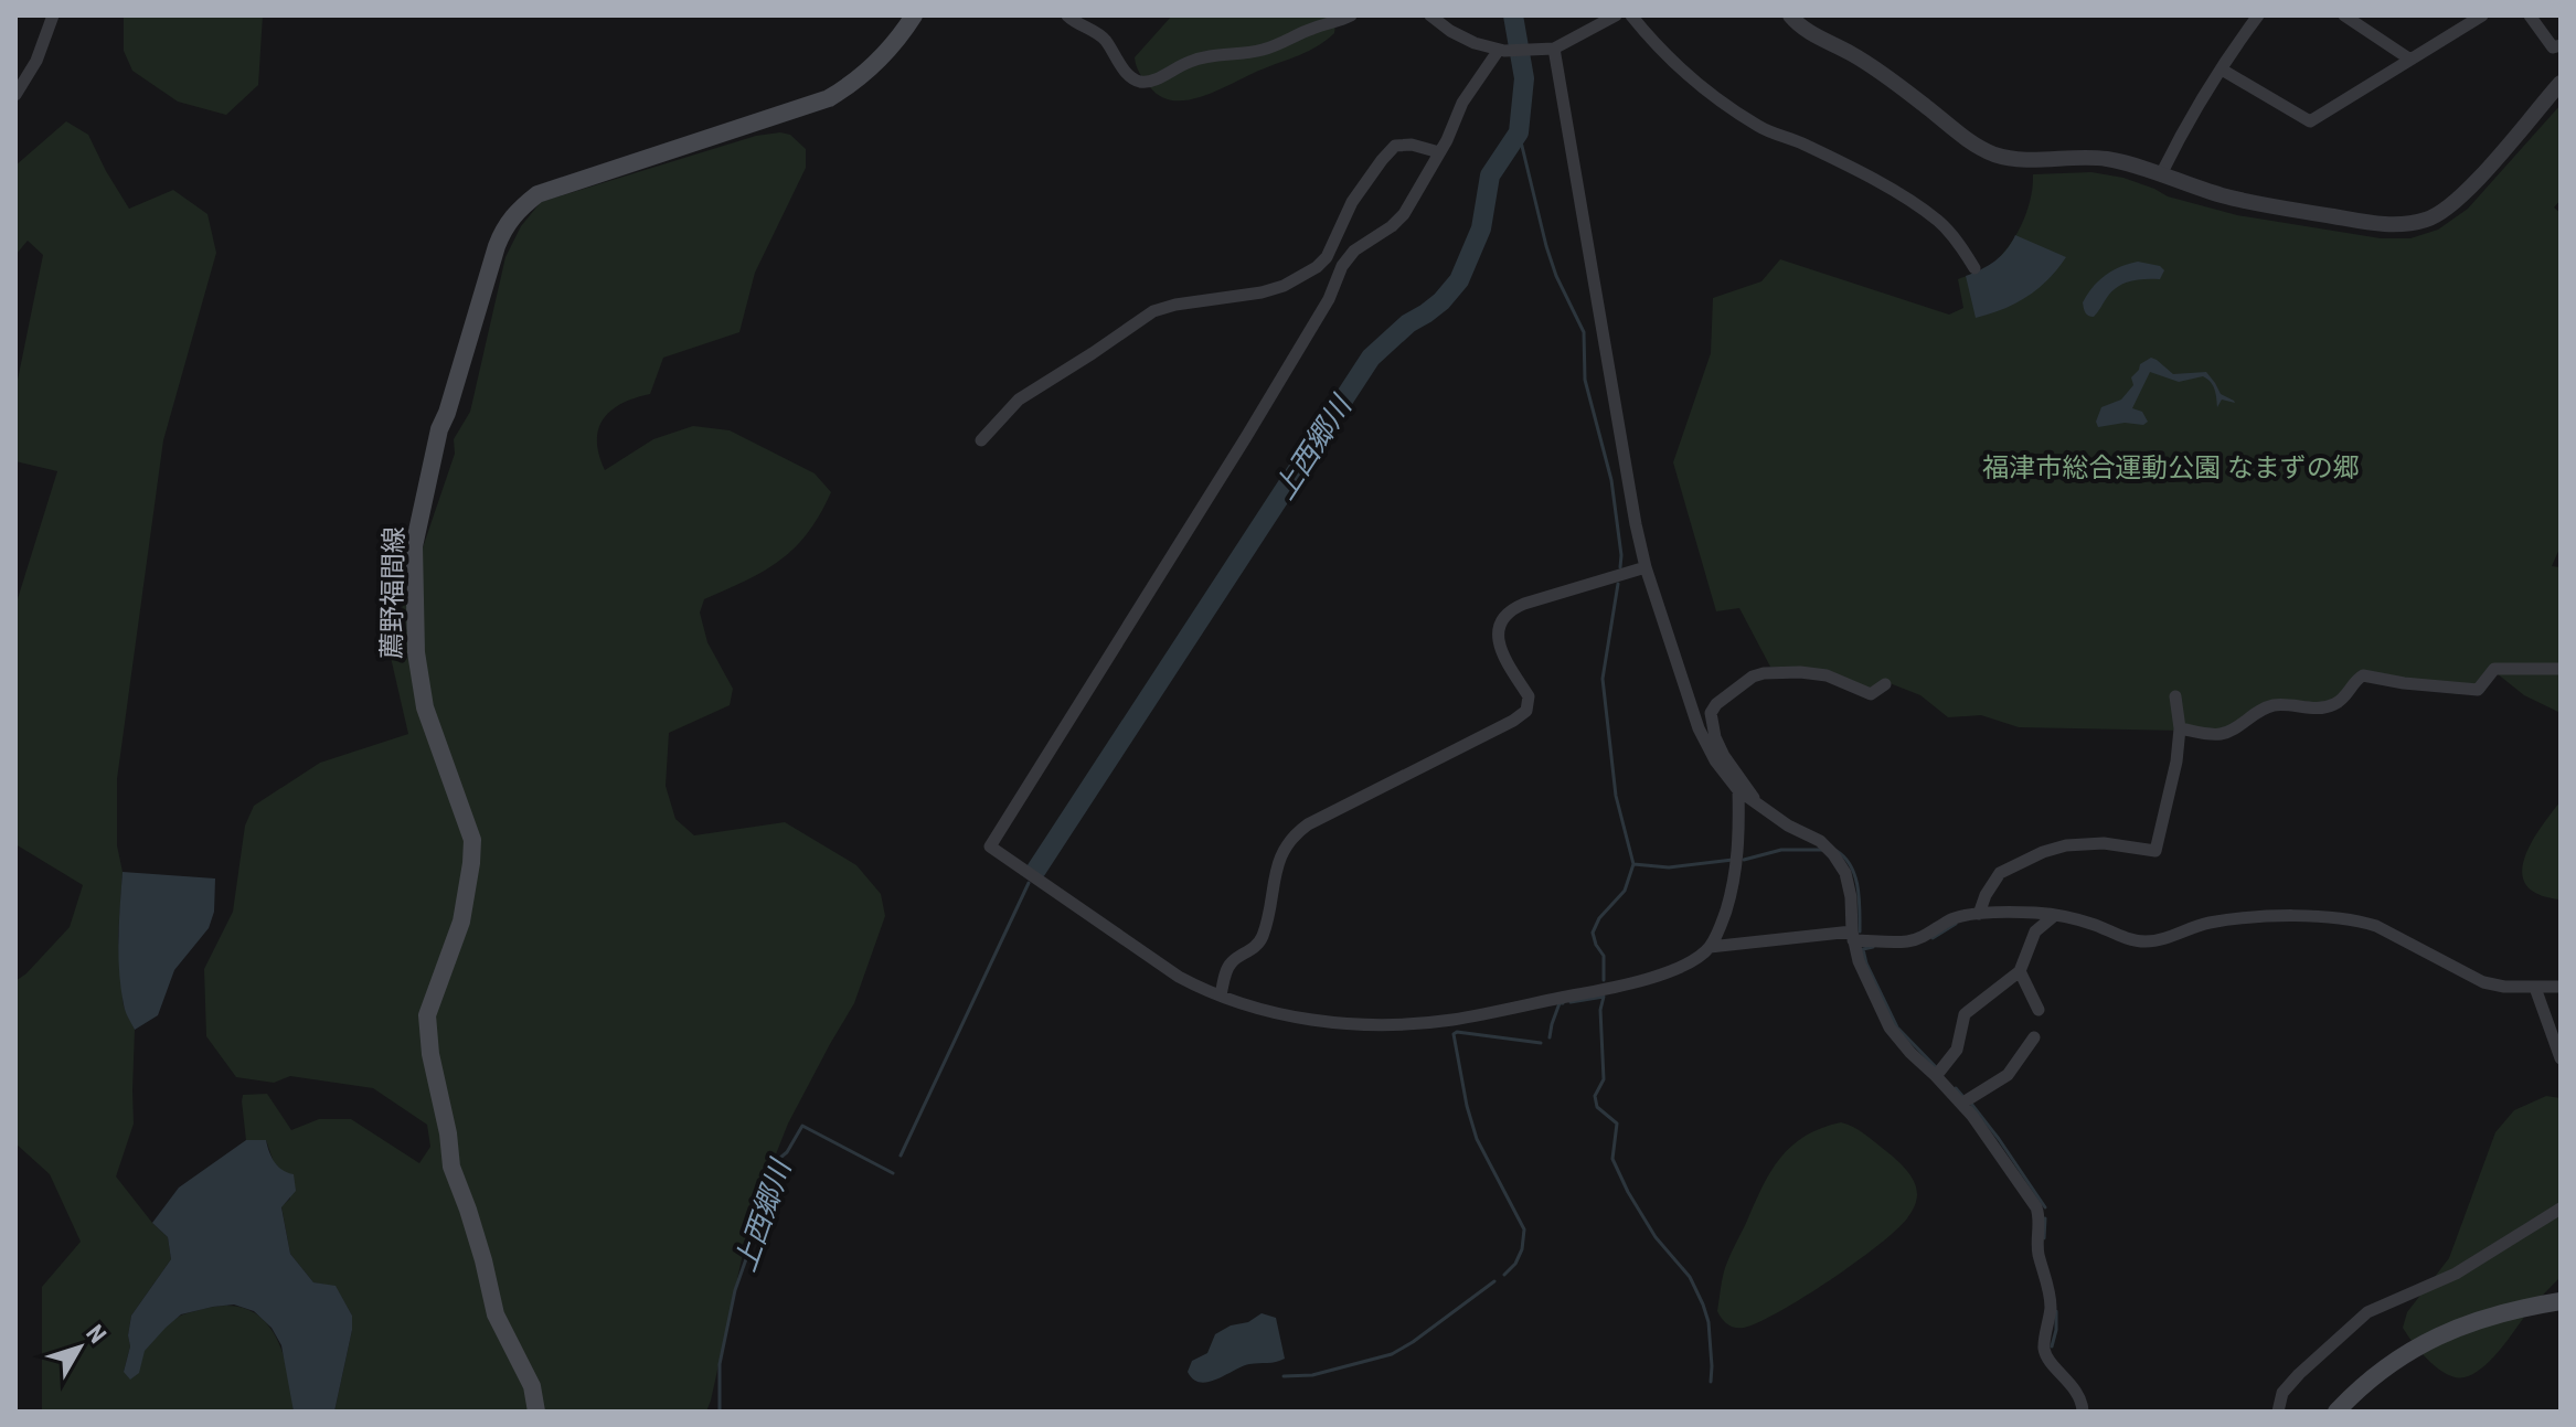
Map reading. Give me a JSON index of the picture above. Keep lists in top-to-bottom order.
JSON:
{
  "streets": {
    "main road": ["薦野福間線"]
  },
  "water": ["上西郷川"],
  "parks": ["福津市総合運動公園 なまずの郷"],
  "north": "top right"
}
